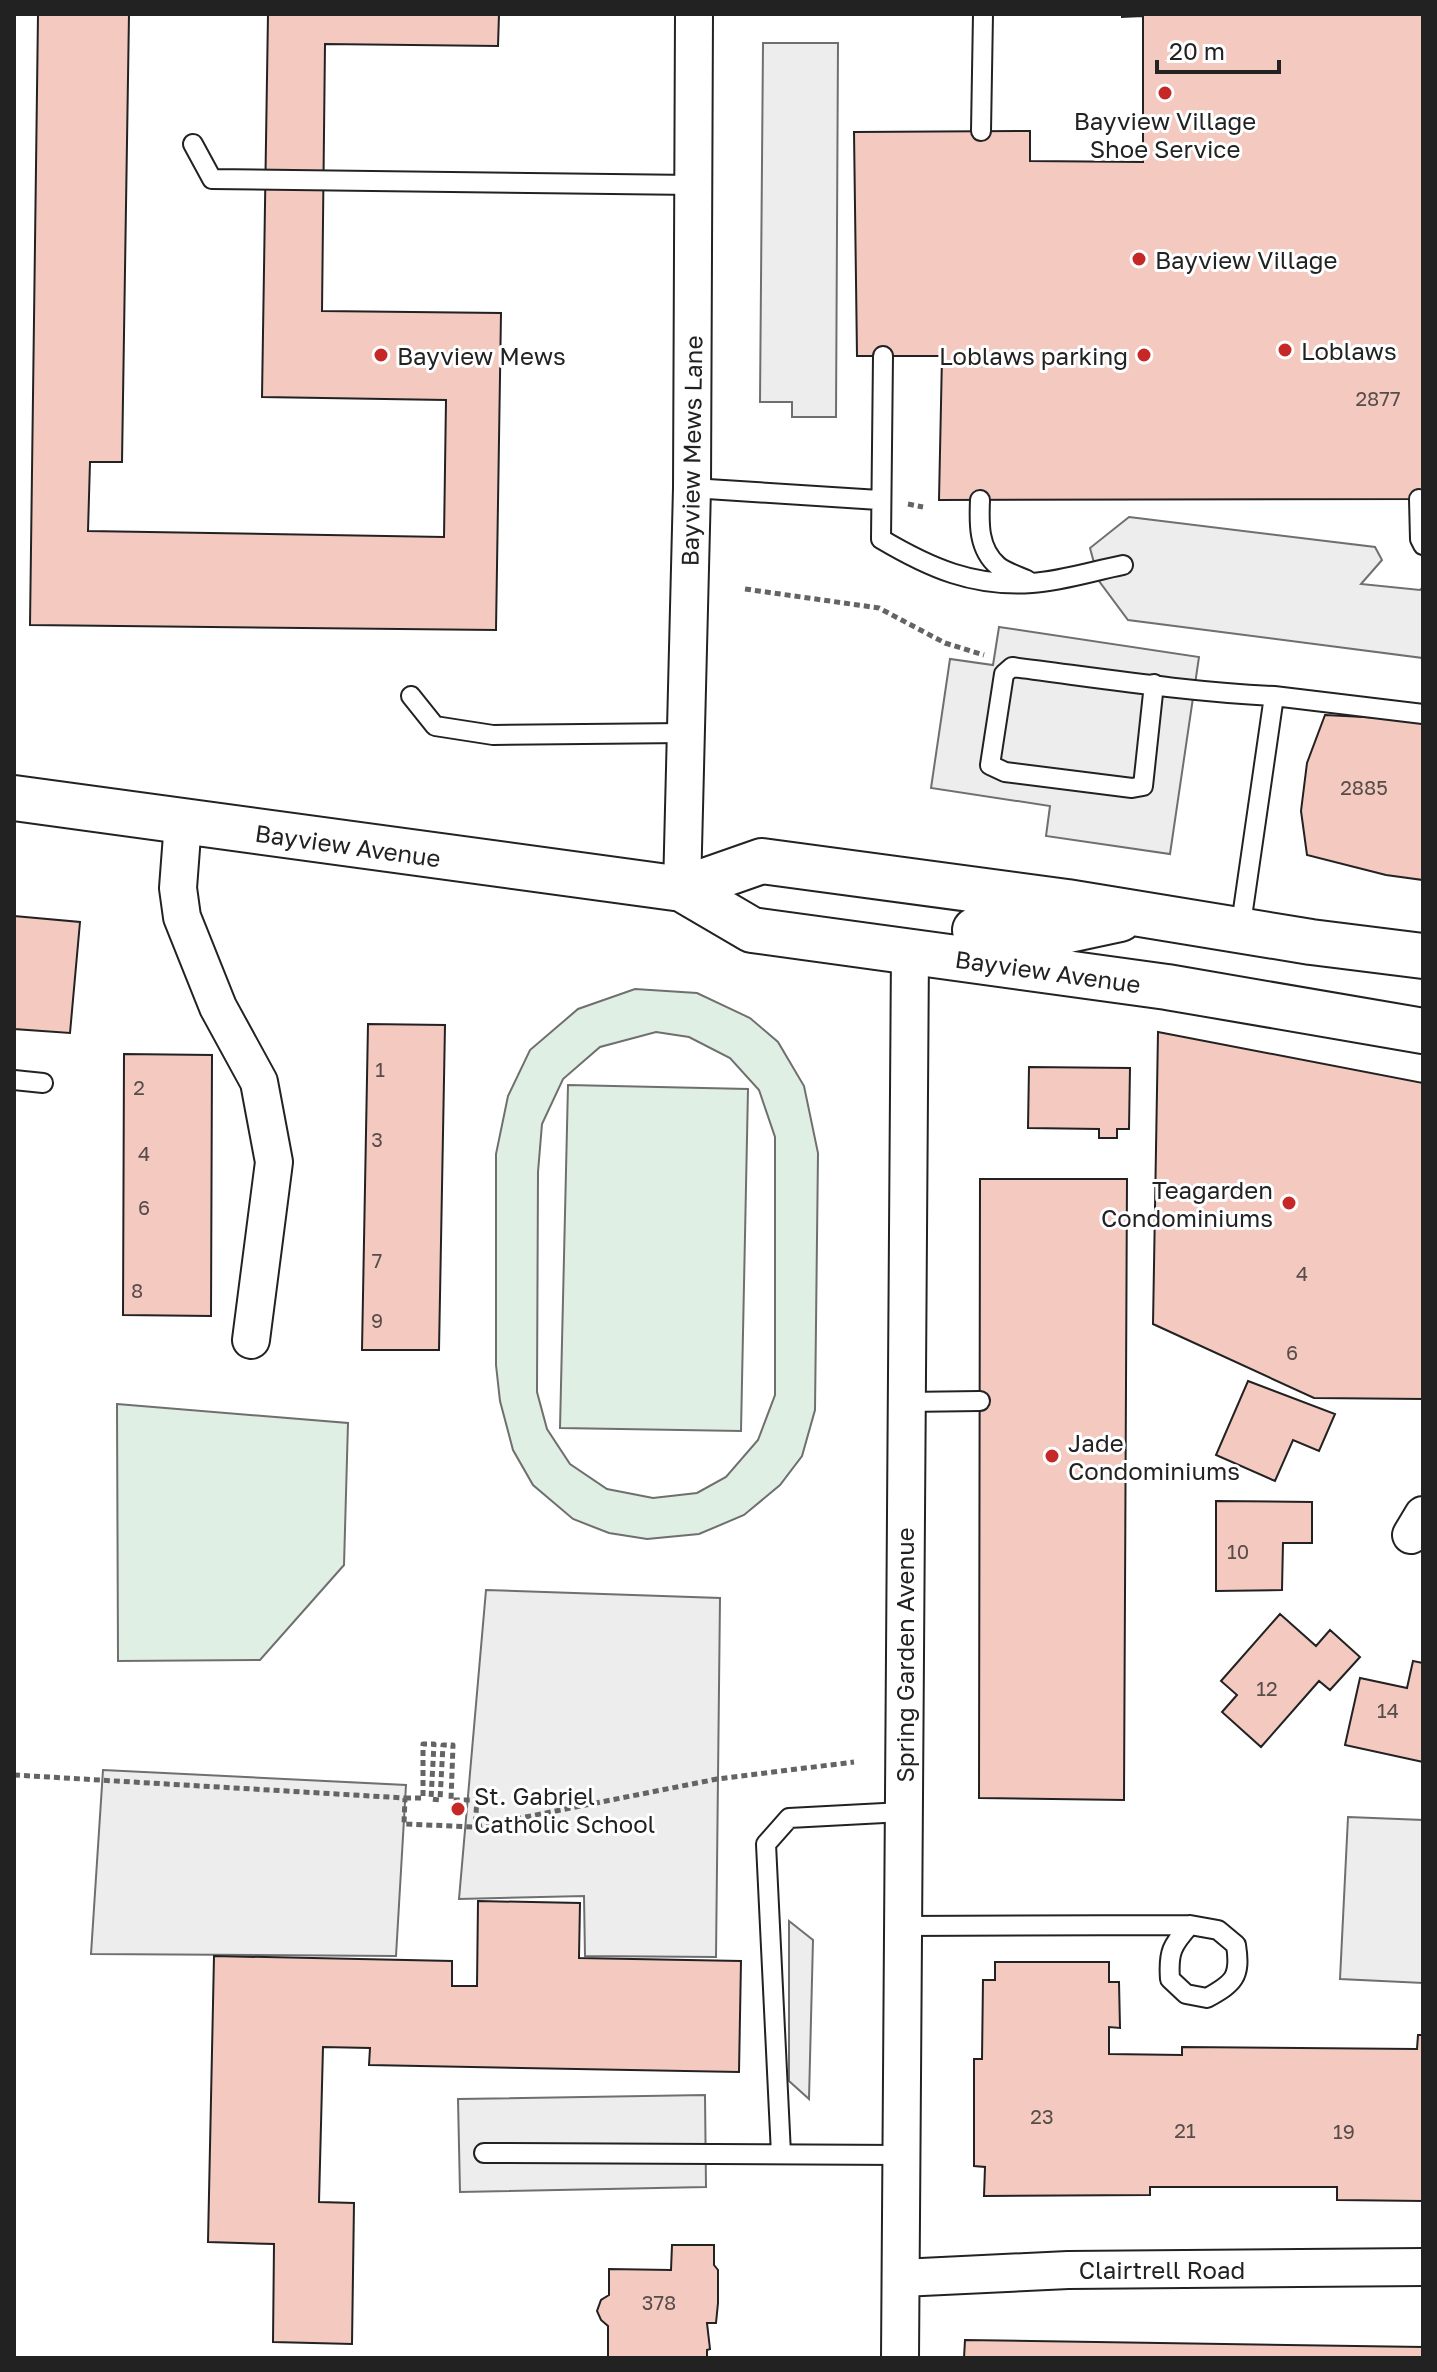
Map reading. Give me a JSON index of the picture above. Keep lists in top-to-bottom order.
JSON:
{
  "streets": {
    "main road": ["Bayview Avenue"],
    "street": ["Bayview Mews Lane", "Spring Garden Avenue", "Clairtrell Road"]
  },
  "crossings": [
    ["Bayview Mews Lane", "Bayview Avenue"],
    ["Bayview Avenue", "Spring Garden Avenue"],
    ["Spring Garden Avenue", "Clairtrell Road"]
  ],
  "places": [
    "Bayview Village Shoe Service",
    "Bayview Village",
    "Loblaws",
    "Bayview Mews",
    "Loblaws parking",
    "Teagarden Condominiums",
    "Jade Condominiums",
    "St. Gabriel Catholic School"
  ],
  "house_numbers": [
    "2877",
    "2885",
    "1",
    "2",
    "3",
    "4",
    "6",
    "7",
    "4",
    "8",
    "9",
    "6",
    "10",
    "12",
    "14",
    "23",
    "21",
    "19",
    "378"
  ],
  "scale_bar": "20 m"
}
